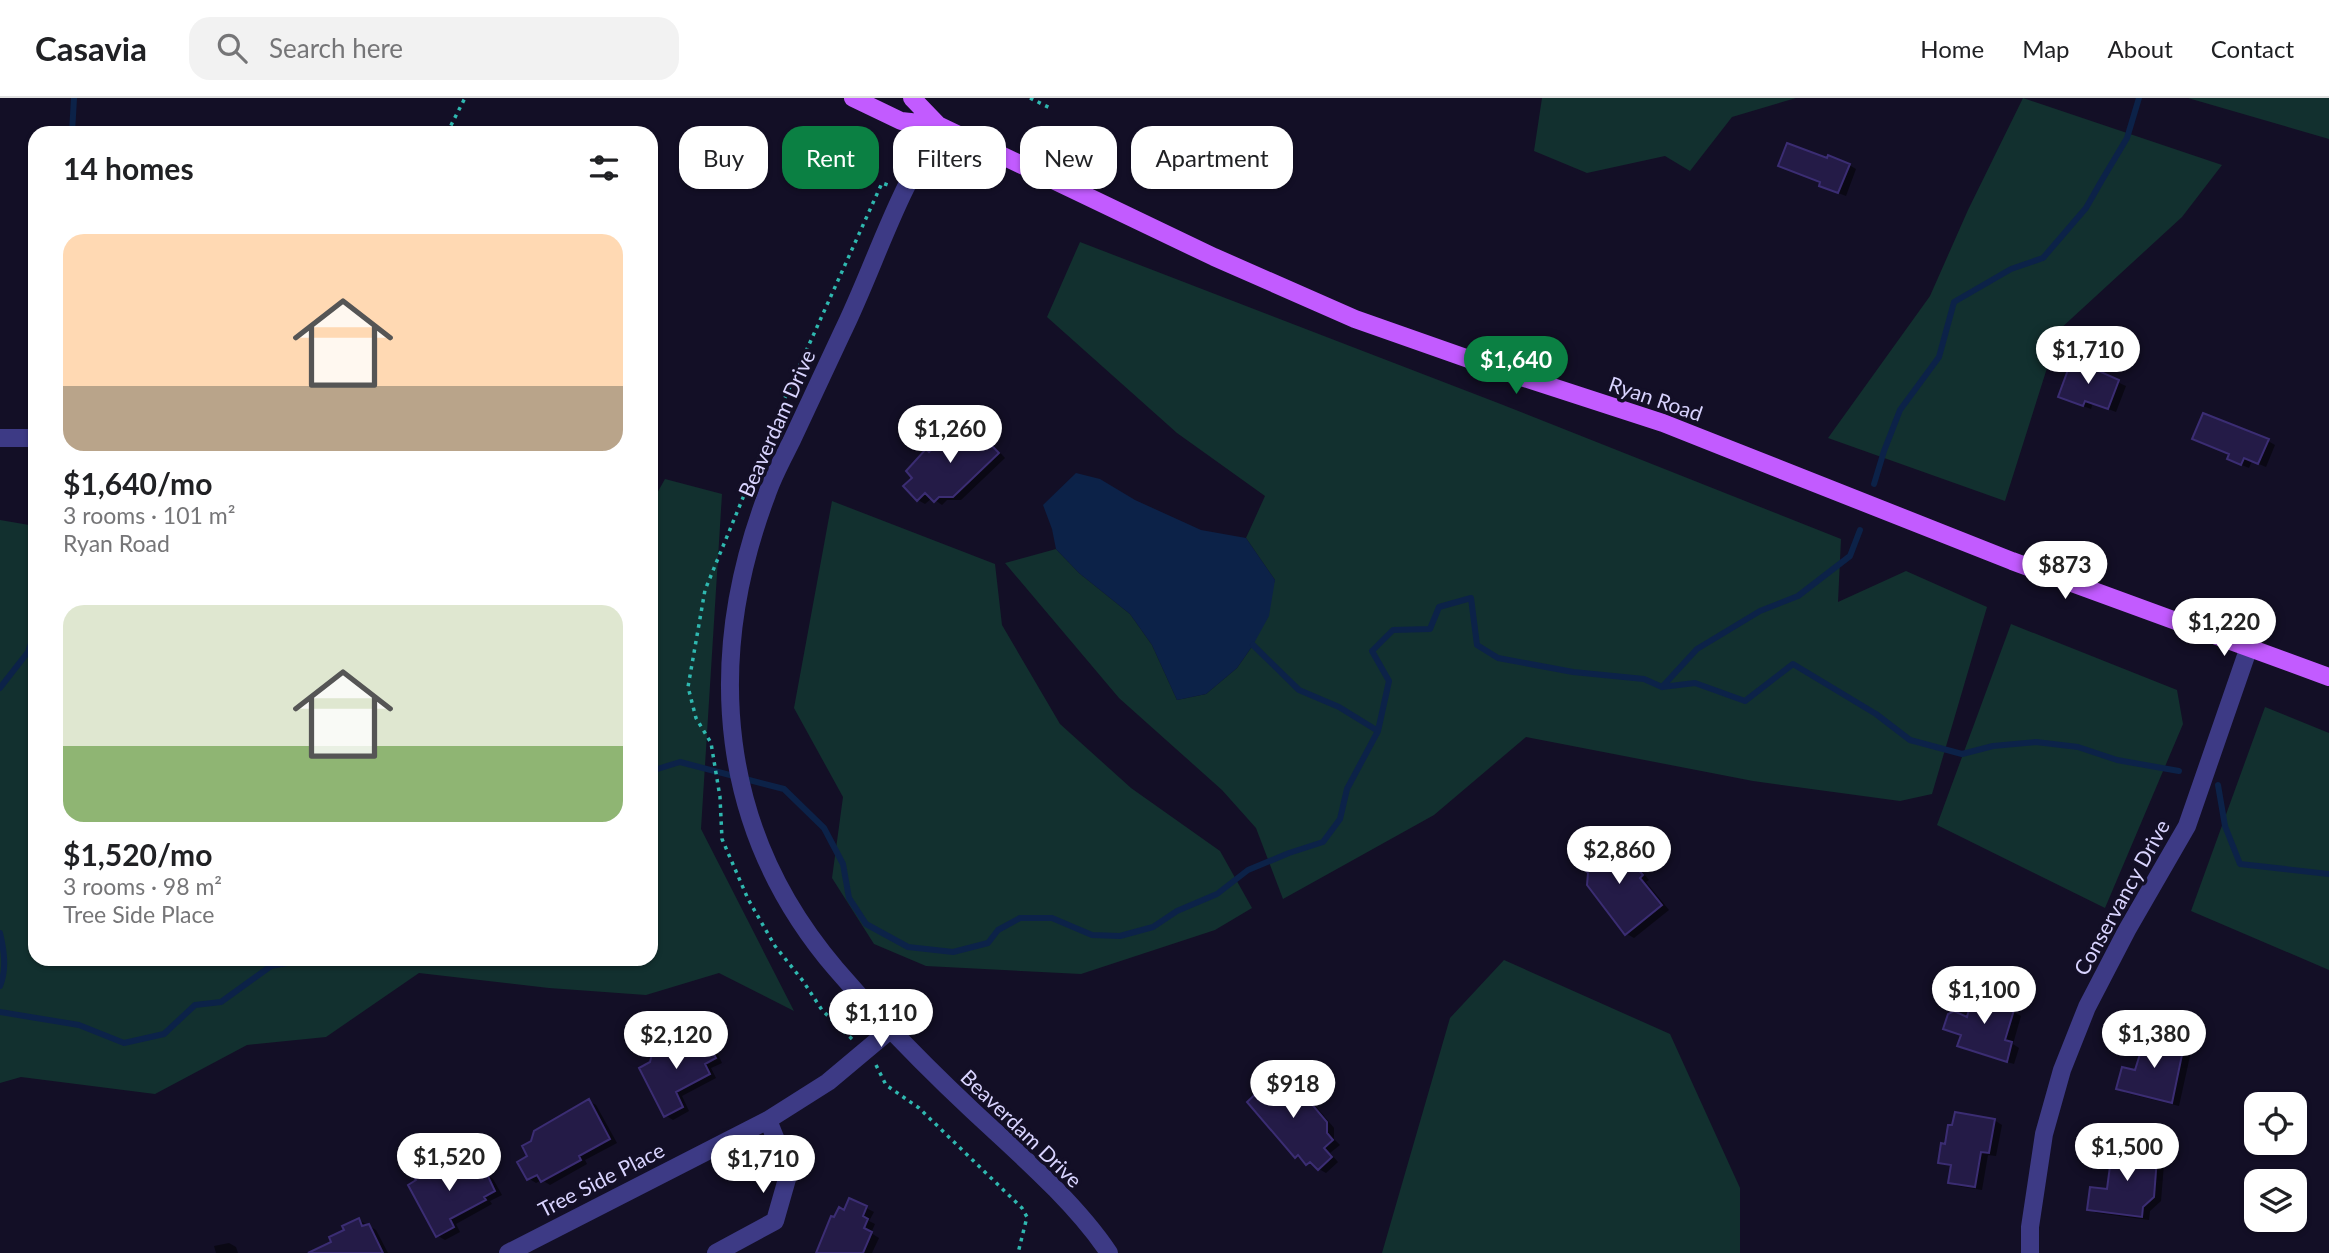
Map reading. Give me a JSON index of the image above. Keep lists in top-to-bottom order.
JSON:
{
  "streets": {
    "main road": ["Ryan Road"],
    "street": ["Beaverdam Drive", "Conservancy Drive", "Tree Side Place"]
  },
  "crossings": [
    ["Ryan Road", "Beaverdam Drive"],
    ["Ryan Road", "Conservancy Drive"],
    ["Beaverdam Drive", "Tree Side Place"]
  ],
  "page": {
    "header": "Casavia",
    "search": "Search here",
    "nav": [
      "Home",
      "Map",
      "About",
      "Contact"
    ],
    "chip": [
      "Buy",
      "Rent",
      "Filters",
      "New",
      "Apartment"
    ],
    "heading": "14 homes",
    "list": [
      {
        "name": "$1,640/mo",
        "note": "3 rooms · 101 m² · Ryan Road"
      },
      {
        "name": "$1,520/mo",
        "note": "3 rooms · 98 m² · Tree Side Place"
      }
    ],
    "price": [
      "$1,710",
      "$1,640",
      "$1,260",
      "$873",
      "$1,220",
      "$2,860",
      "$1,100",
      "$1,110",
      "$1,380",
      "$2,120",
      "$918",
      "$1,500",
      "$1,520",
      "$1,710"
    ]
  }
}
